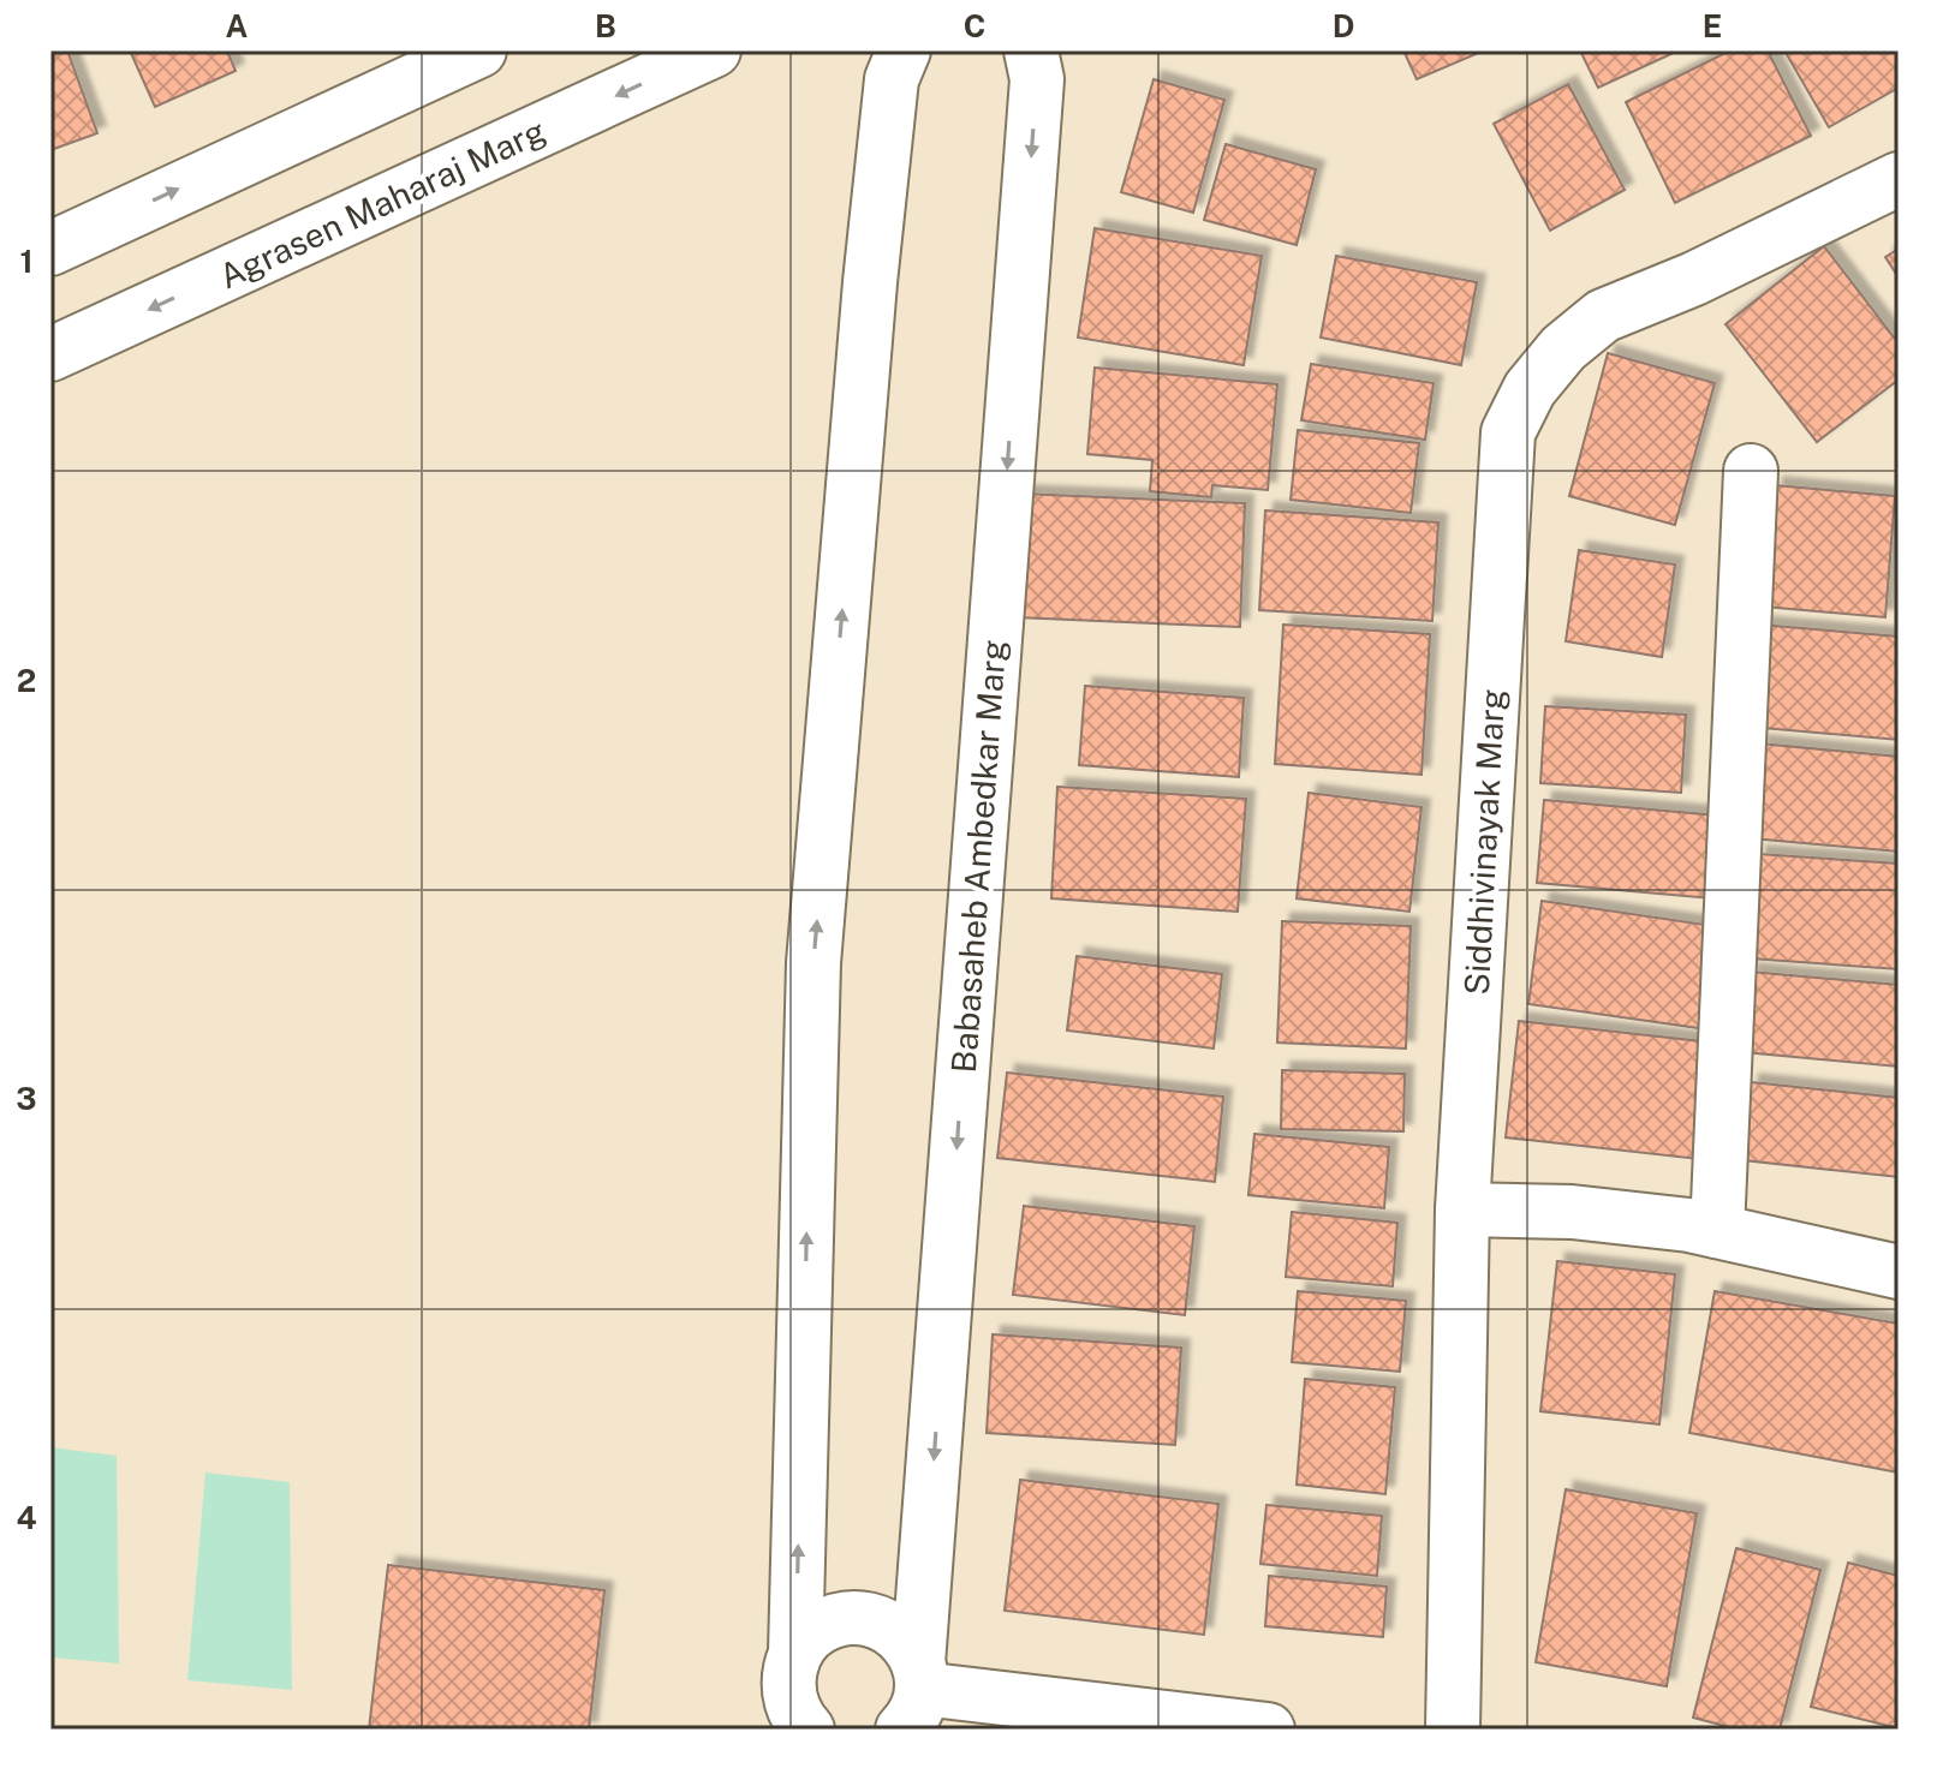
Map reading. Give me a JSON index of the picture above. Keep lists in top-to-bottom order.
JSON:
{
  "streets": {
    "main road": ["Agrasen Maharaj Marg", "Siddhivinayak Marg", "Babasaheb Ambedkar Marg"]
  },
  "grid": {
    "columns": [
      "A",
      "B",
      "C",
      "D",
      "E"
    ],
    "rows": [
      "1",
      "2",
      "3",
      "4"
    ]
  }
}
